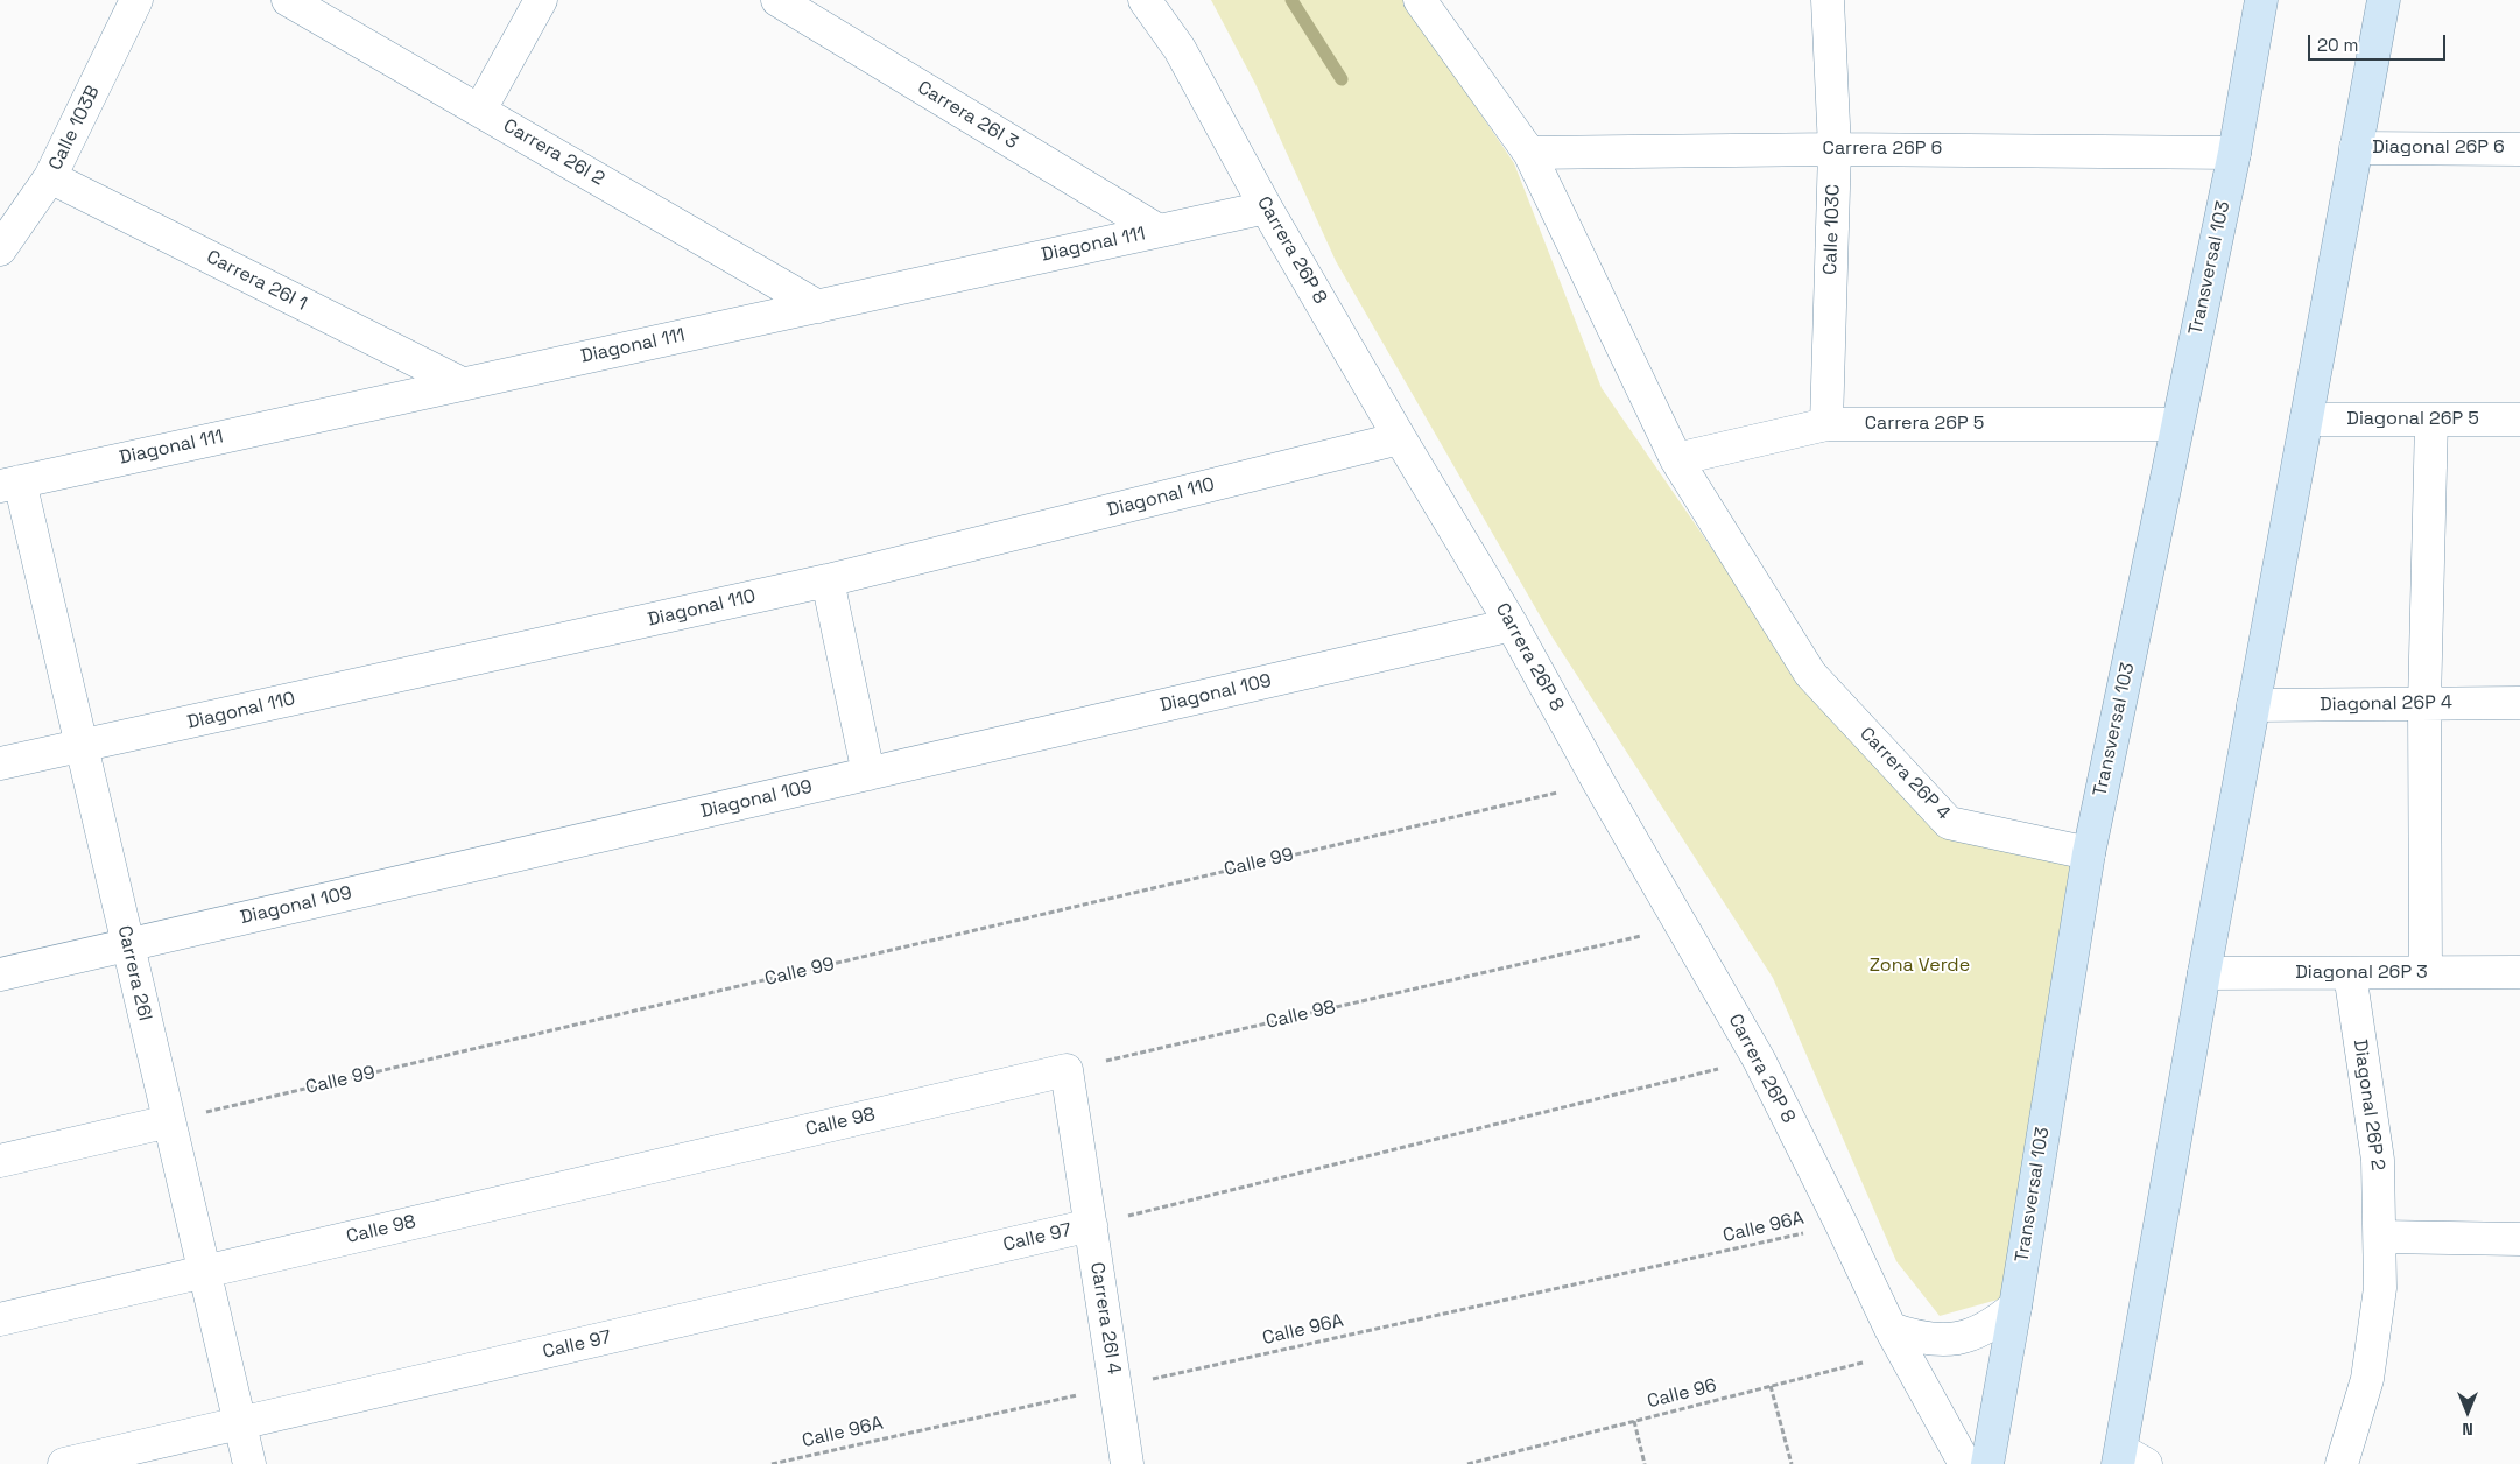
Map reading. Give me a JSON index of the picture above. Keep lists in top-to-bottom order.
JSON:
{
  "streets": {
    "street": [
      "Carrera 26I 3",
      "Calle 103B",
      "Diagonal 26P 6",
      "Carrera 26P 6",
      "Carrera 26I 2",
      "Calle 103C",
      "Diagonal 111",
      "Carrera 26P 8",
      "Transversal 103",
      "Carrera 26I 1",
      "Diagonal 26P 5",
      "Carrera 26P 5",
      "Diagonal 110",
      "Diagonal 109",
      "Diagonal 26P 4",
      "Carrera 26P 4",
      "Carrera 26I",
      "Diagonal 26P 3",
      "Calle 98",
      "Diagonal 26P 2",
      "Calle 97",
      "Carrera 26I 4"
    ],
    "path": ["Calle 99", "Calle 96A", "Calle 96"]
  },
  "crossings": [
    ["Carrera 26I 3", "Diagonal 111"],
    ["Calle 103B", "Carrera 26I 1"],
    ["Carrera 26P 6", "Calle 103C"],
    ["Carrera 26P 6", "Transversal 103"],
    ["Carrera 26P 6", "Carrera 26P 4"],
    ["Carrera 26I 2", "Diagonal 111"],
    ["Calle 103C", "Carrera 26P 5"],
    ["Diagonal 111", "Carrera 26P 8"],
    ["Diagonal 111", "Carrera 26I 1"],
    ["Diagonal 111", "Carrera 26I"],
    ["Carrera 26P 8", "Diagonal 110"],
    ["Carrera 26P 8", "Diagonal 109"],
    ["Carrera 26P 8", "Calle 99"],
    ["Carrera 26P 8", "Calle 98"],
    ["Carrera 26P 8", "Calle 96A"],
    ["Carrera 26P 8", "Calle 96"],
    ["Transversal 103", "Carrera 26P 5"],
    ["Transversal 103", "Carrera 26P 4"],
    ["Carrera 26P 5", "Carrera 26P 4"],
    ["Diagonal 110", "Carrera 26I"],
    ["Diagonal 109", "Carrera 26I"],
    ["Calle 99", "Carrera 26I"],
    ["Carrera 26I", "Calle 98"],
    ["Carrera 26I", "Calle 97"],
    ["Diagonal 26P 3", "Diagonal 26P 2"],
    ["Calle 98", "Carrera 26I 4"],
    ["Calle 96A", "Carrera 26I 4"],
    ["Calle 97", "Carrera 26I 4"]
  ],
  "parks": ["Zona Verde"],
  "scale_bar": "20 m",
  "north": "bottom"
}
